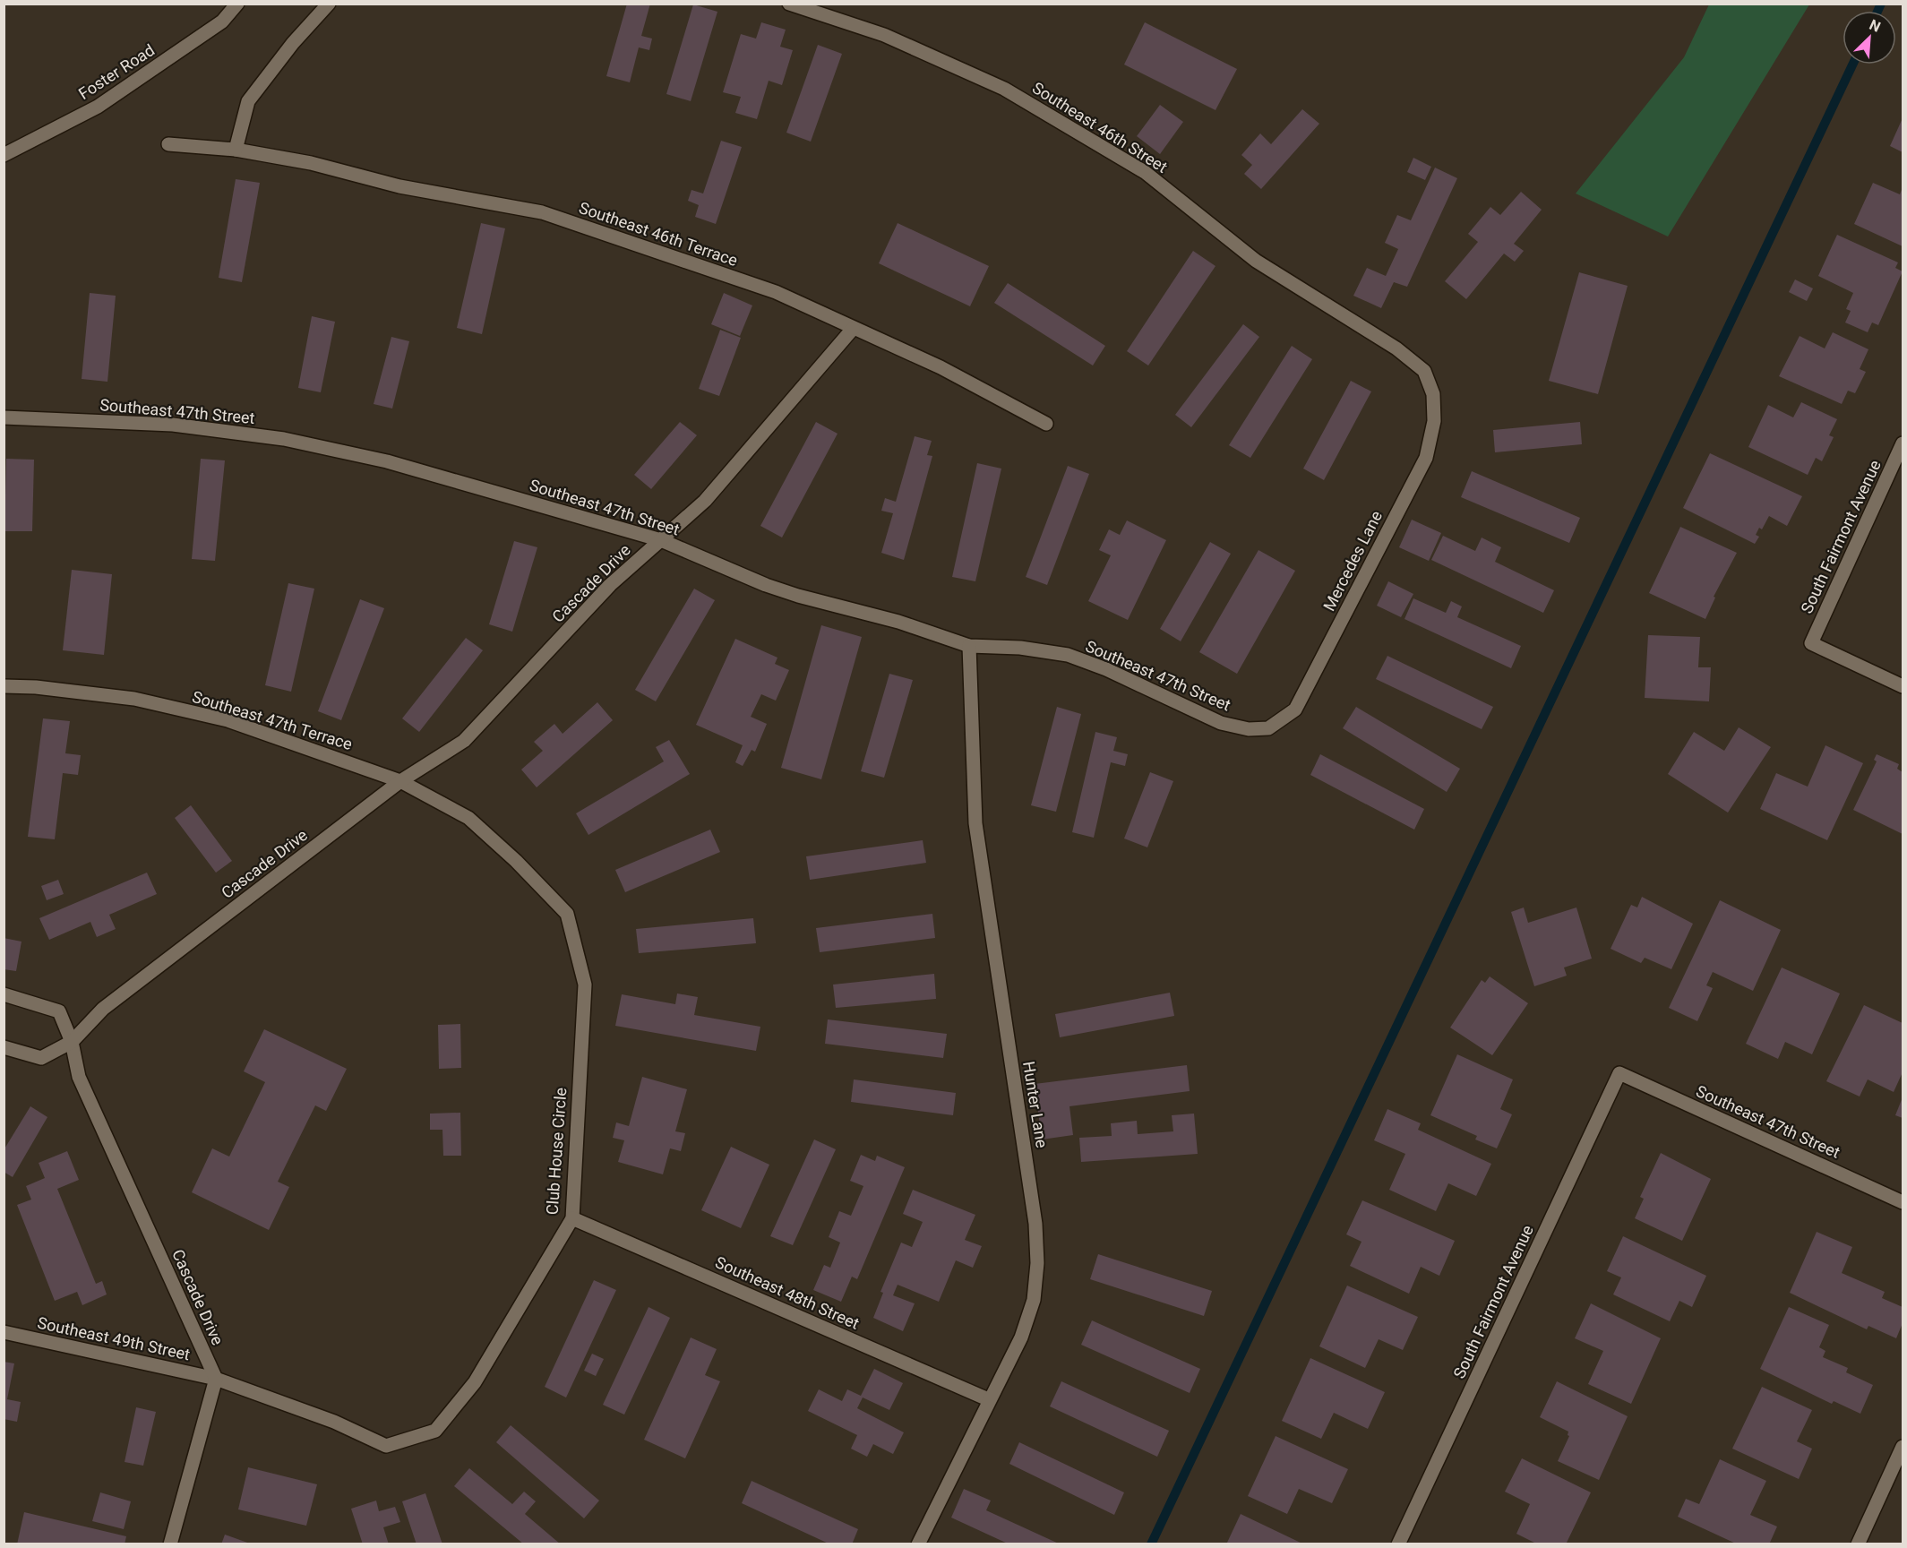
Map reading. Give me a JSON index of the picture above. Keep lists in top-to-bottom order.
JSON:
{
  "streets": {
    "street": [
      "Foster Road",
      "Southeast 46th Street",
      "Southeast 46th Terrace",
      "Southeast 47th Street",
      "South Fairmont Avenue",
      "Mercedes Lane",
      "Cascade Drive",
      "Southeast 47th Terrace",
      "Hunter Lane",
      "Club House Circle",
      "Southeast 48th Street",
      "Southeast 49th Street"
    ]
  },
  "crossings": [
    ["Southeast 46th Street", "Mercedes Lane"],
    ["Southeast 46th Terrace", "Cascade Drive"],
    ["Southeast 47th Street", "South Fairmont Avenue"],
    ["Southeast 47th Street", "Mercedes Lane"],
    ["Southeast 47th Street", "Cascade Drive"],
    ["Southeast 47th Street", "Hunter Lane"],
    ["Cascade Drive", "Southeast 47th Terrace"],
    ["Cascade Drive", "Club House Circle"],
    ["Cascade Drive", "Southeast 49th Street"],
    ["Southeast 47th Terrace", "Club House Circle"],
    ["Hunter Lane", "Southeast 48th Street"],
    ["Club House Circle", "Southeast 48th Street"],
    ["Club House Circle", "Southeast 49th Street"]
  ],
  "north": "top right"
}
